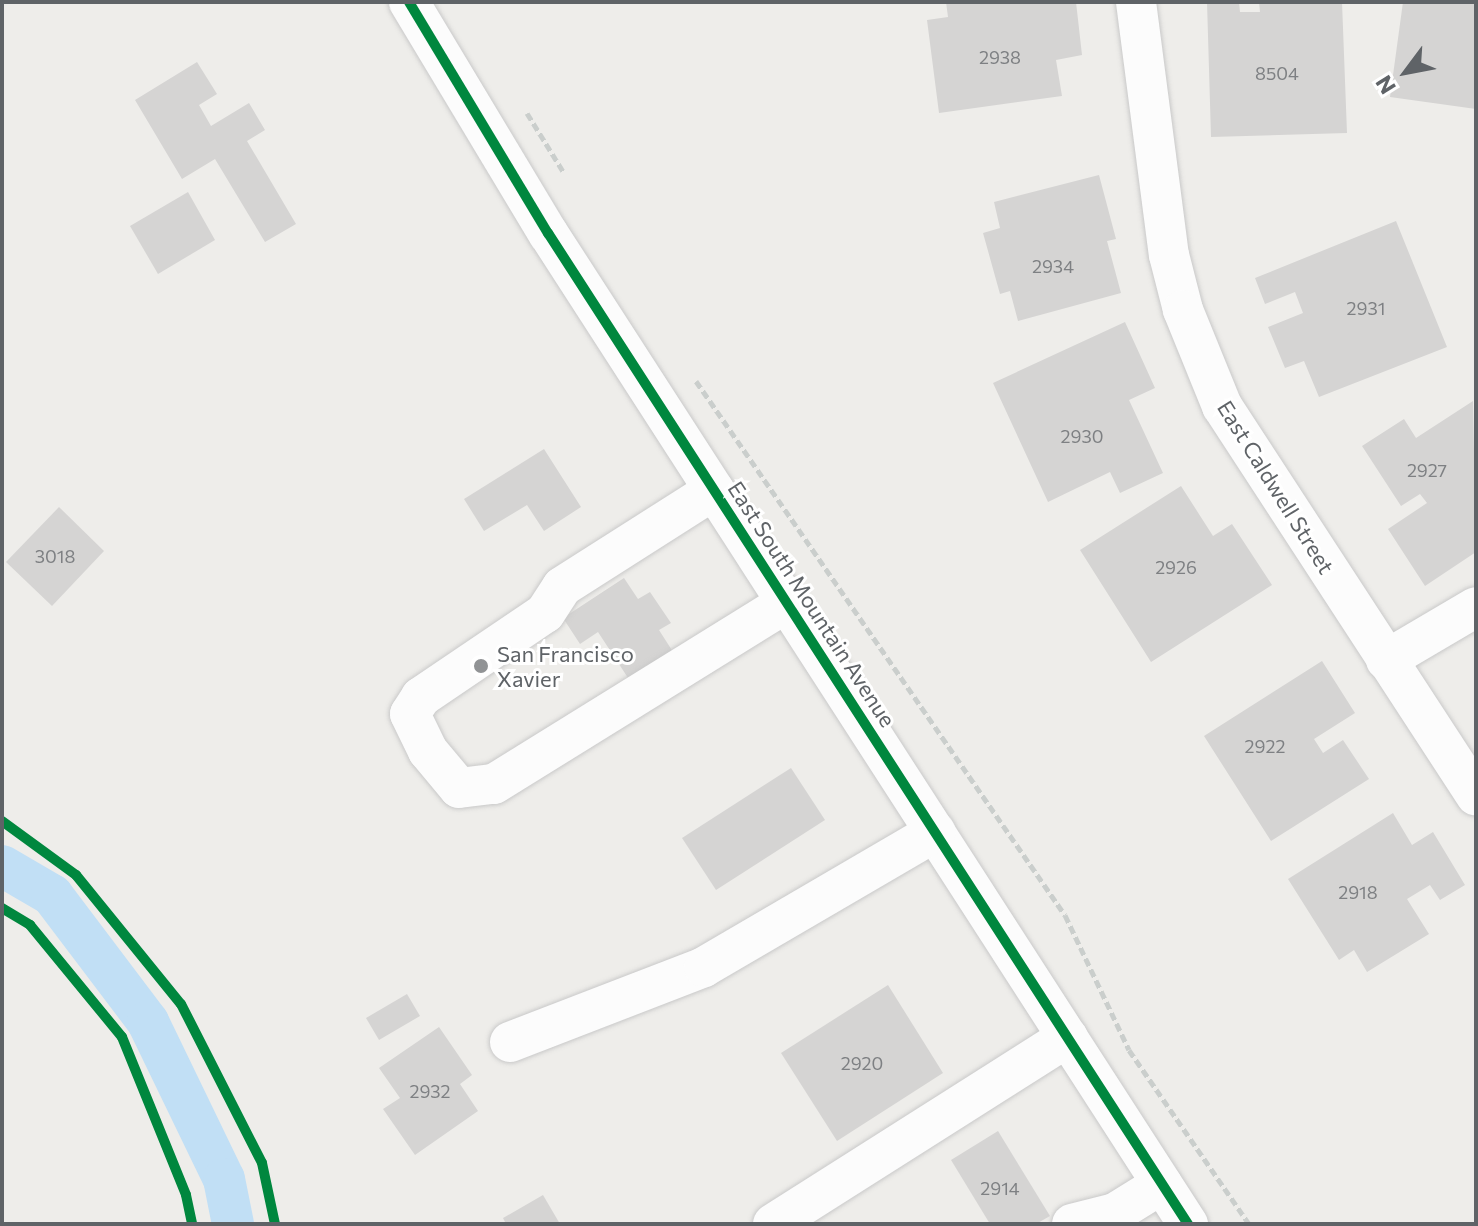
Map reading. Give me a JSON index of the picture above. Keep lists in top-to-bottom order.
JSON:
{
  "streets": {
    "street": ["East Caldwell Street", "East South Mountain Avenue"]
  },
  "places": ["San Francisco Xavier"],
  "house_numbers": [
    "2938",
    "8504",
    "2934",
    "2931",
    "2930",
    "2927",
    "3018",
    "2926",
    "2922",
    "2918",
    "2920",
    "2932",
    "2914"
  ],
  "north": "bottom left"
}
